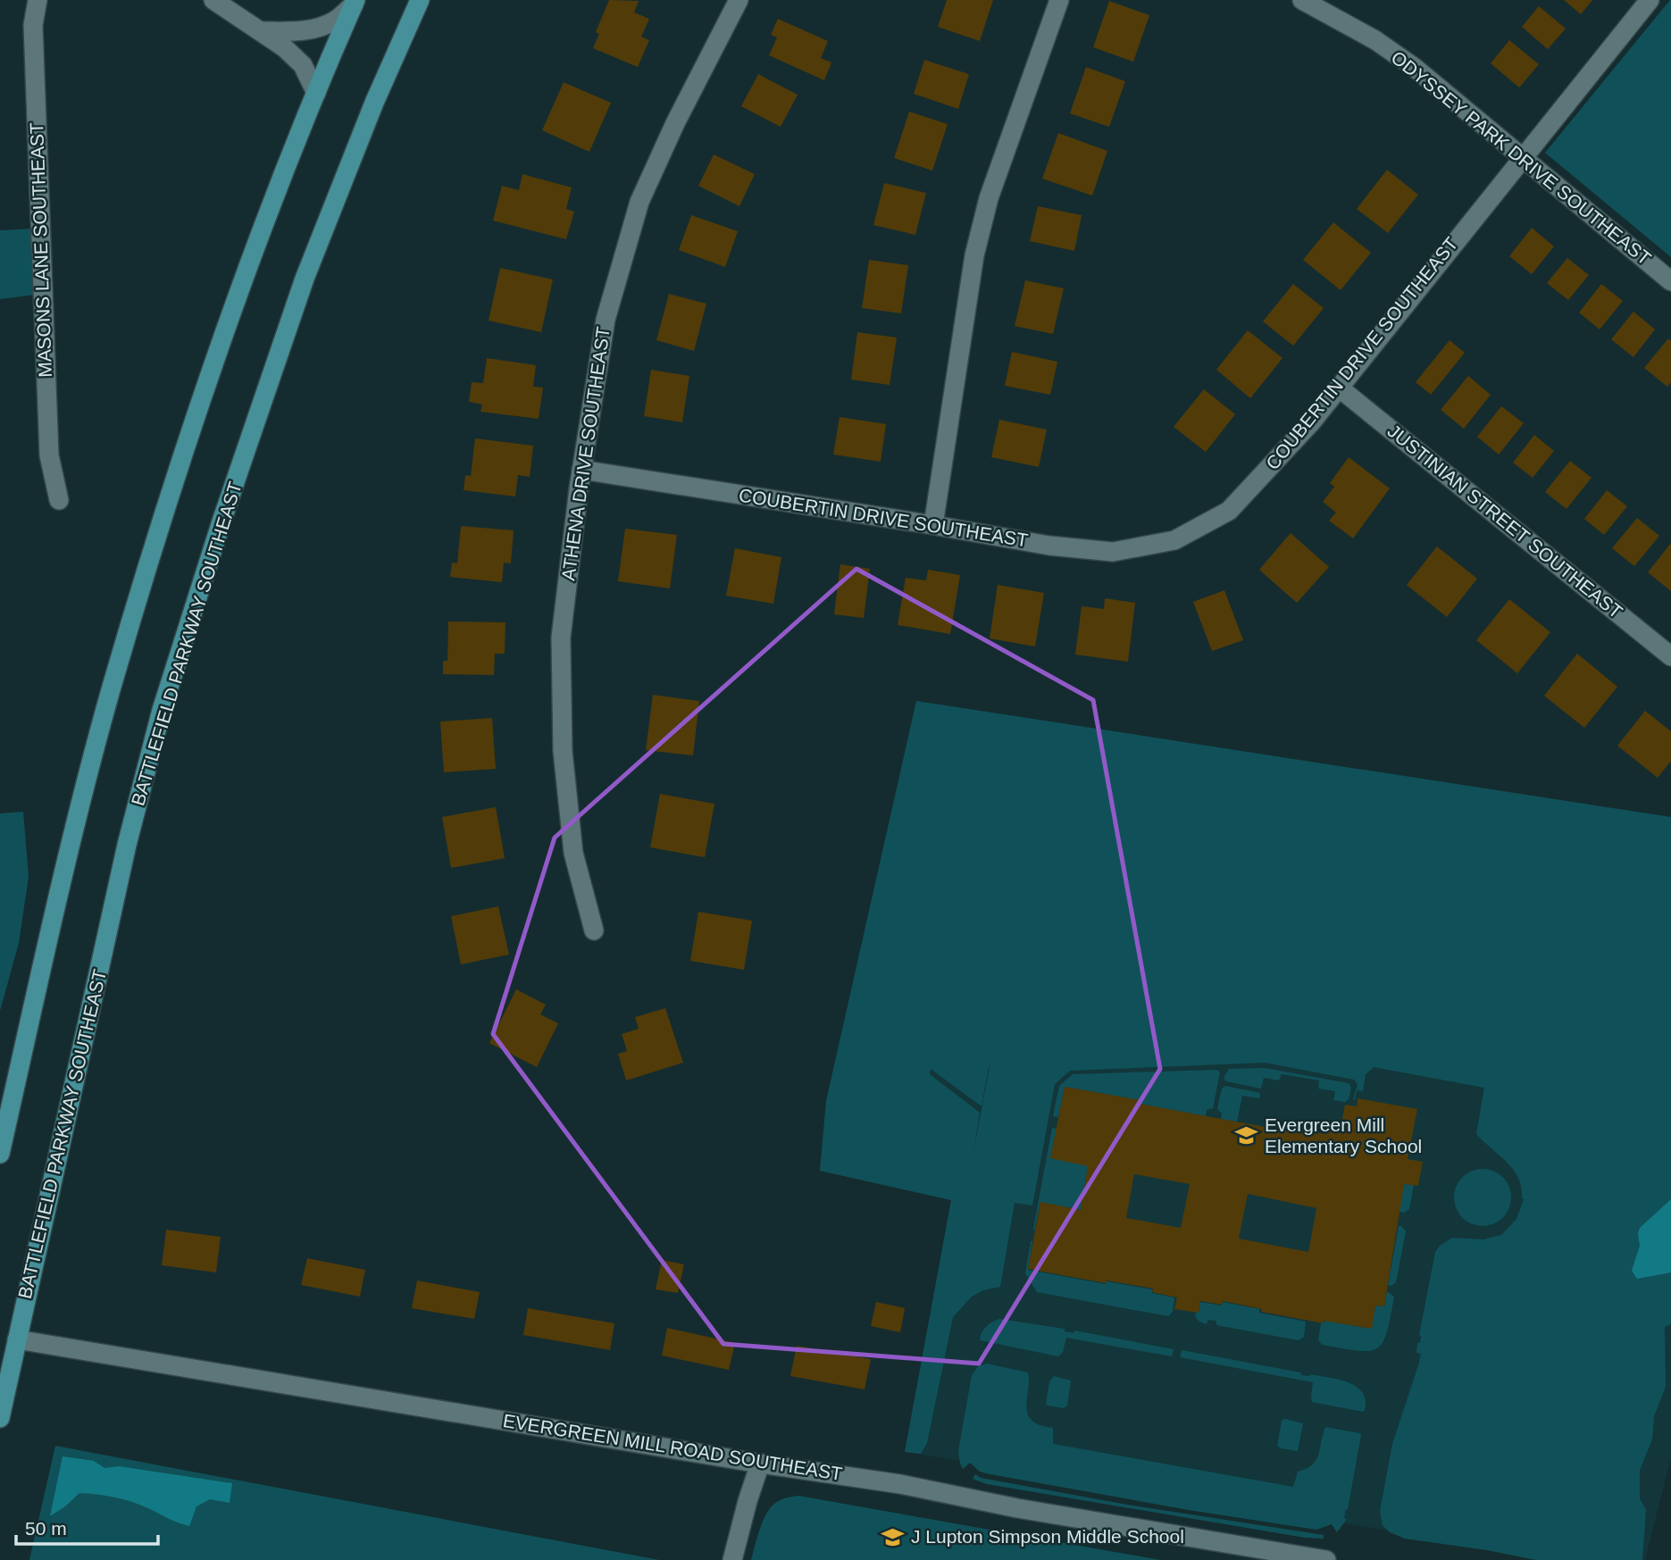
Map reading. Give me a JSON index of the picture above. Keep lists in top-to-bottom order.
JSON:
{
  "streets": {
    "main road": ["BATTLEFIELD PARKWAY SOUTHEAST"],
    "street": [
      "ODYSSEY PARK DRIVE SOUTHEAST",
      "MASONS LANE SOUTHEAST",
      "COUBERTIN DRIVE SOUTHEAST",
      "ATHENA DRIVE SOUTHEAST",
      "JUSTINIAN STREET SOUTHEAST",
      "EVERGREEN MILL ROAD SOUTHEAST"
    ]
  },
  "crossings": [
    ["ODYSSEY PARK DRIVE SOUTHEAST", "COUBERTIN DRIVE SOUTHEAST"],
    ["COUBERTIN DRIVE SOUTHEAST", "ATHENA DRIVE SOUTHEAST"],
    ["COUBERTIN DRIVE SOUTHEAST", "JUSTINIAN STREET SOUTHEAST"],
    ["BATTLEFIELD PARKWAY SOUTHEAST", "EVERGREEN MILL ROAD SOUTHEAST"]
  ],
  "places": {
    "school or university": ["Evergreen Mill Elementary School", "J Lupton Simpson Middle School"]
  },
  "scale_bar": "50 m"
}
